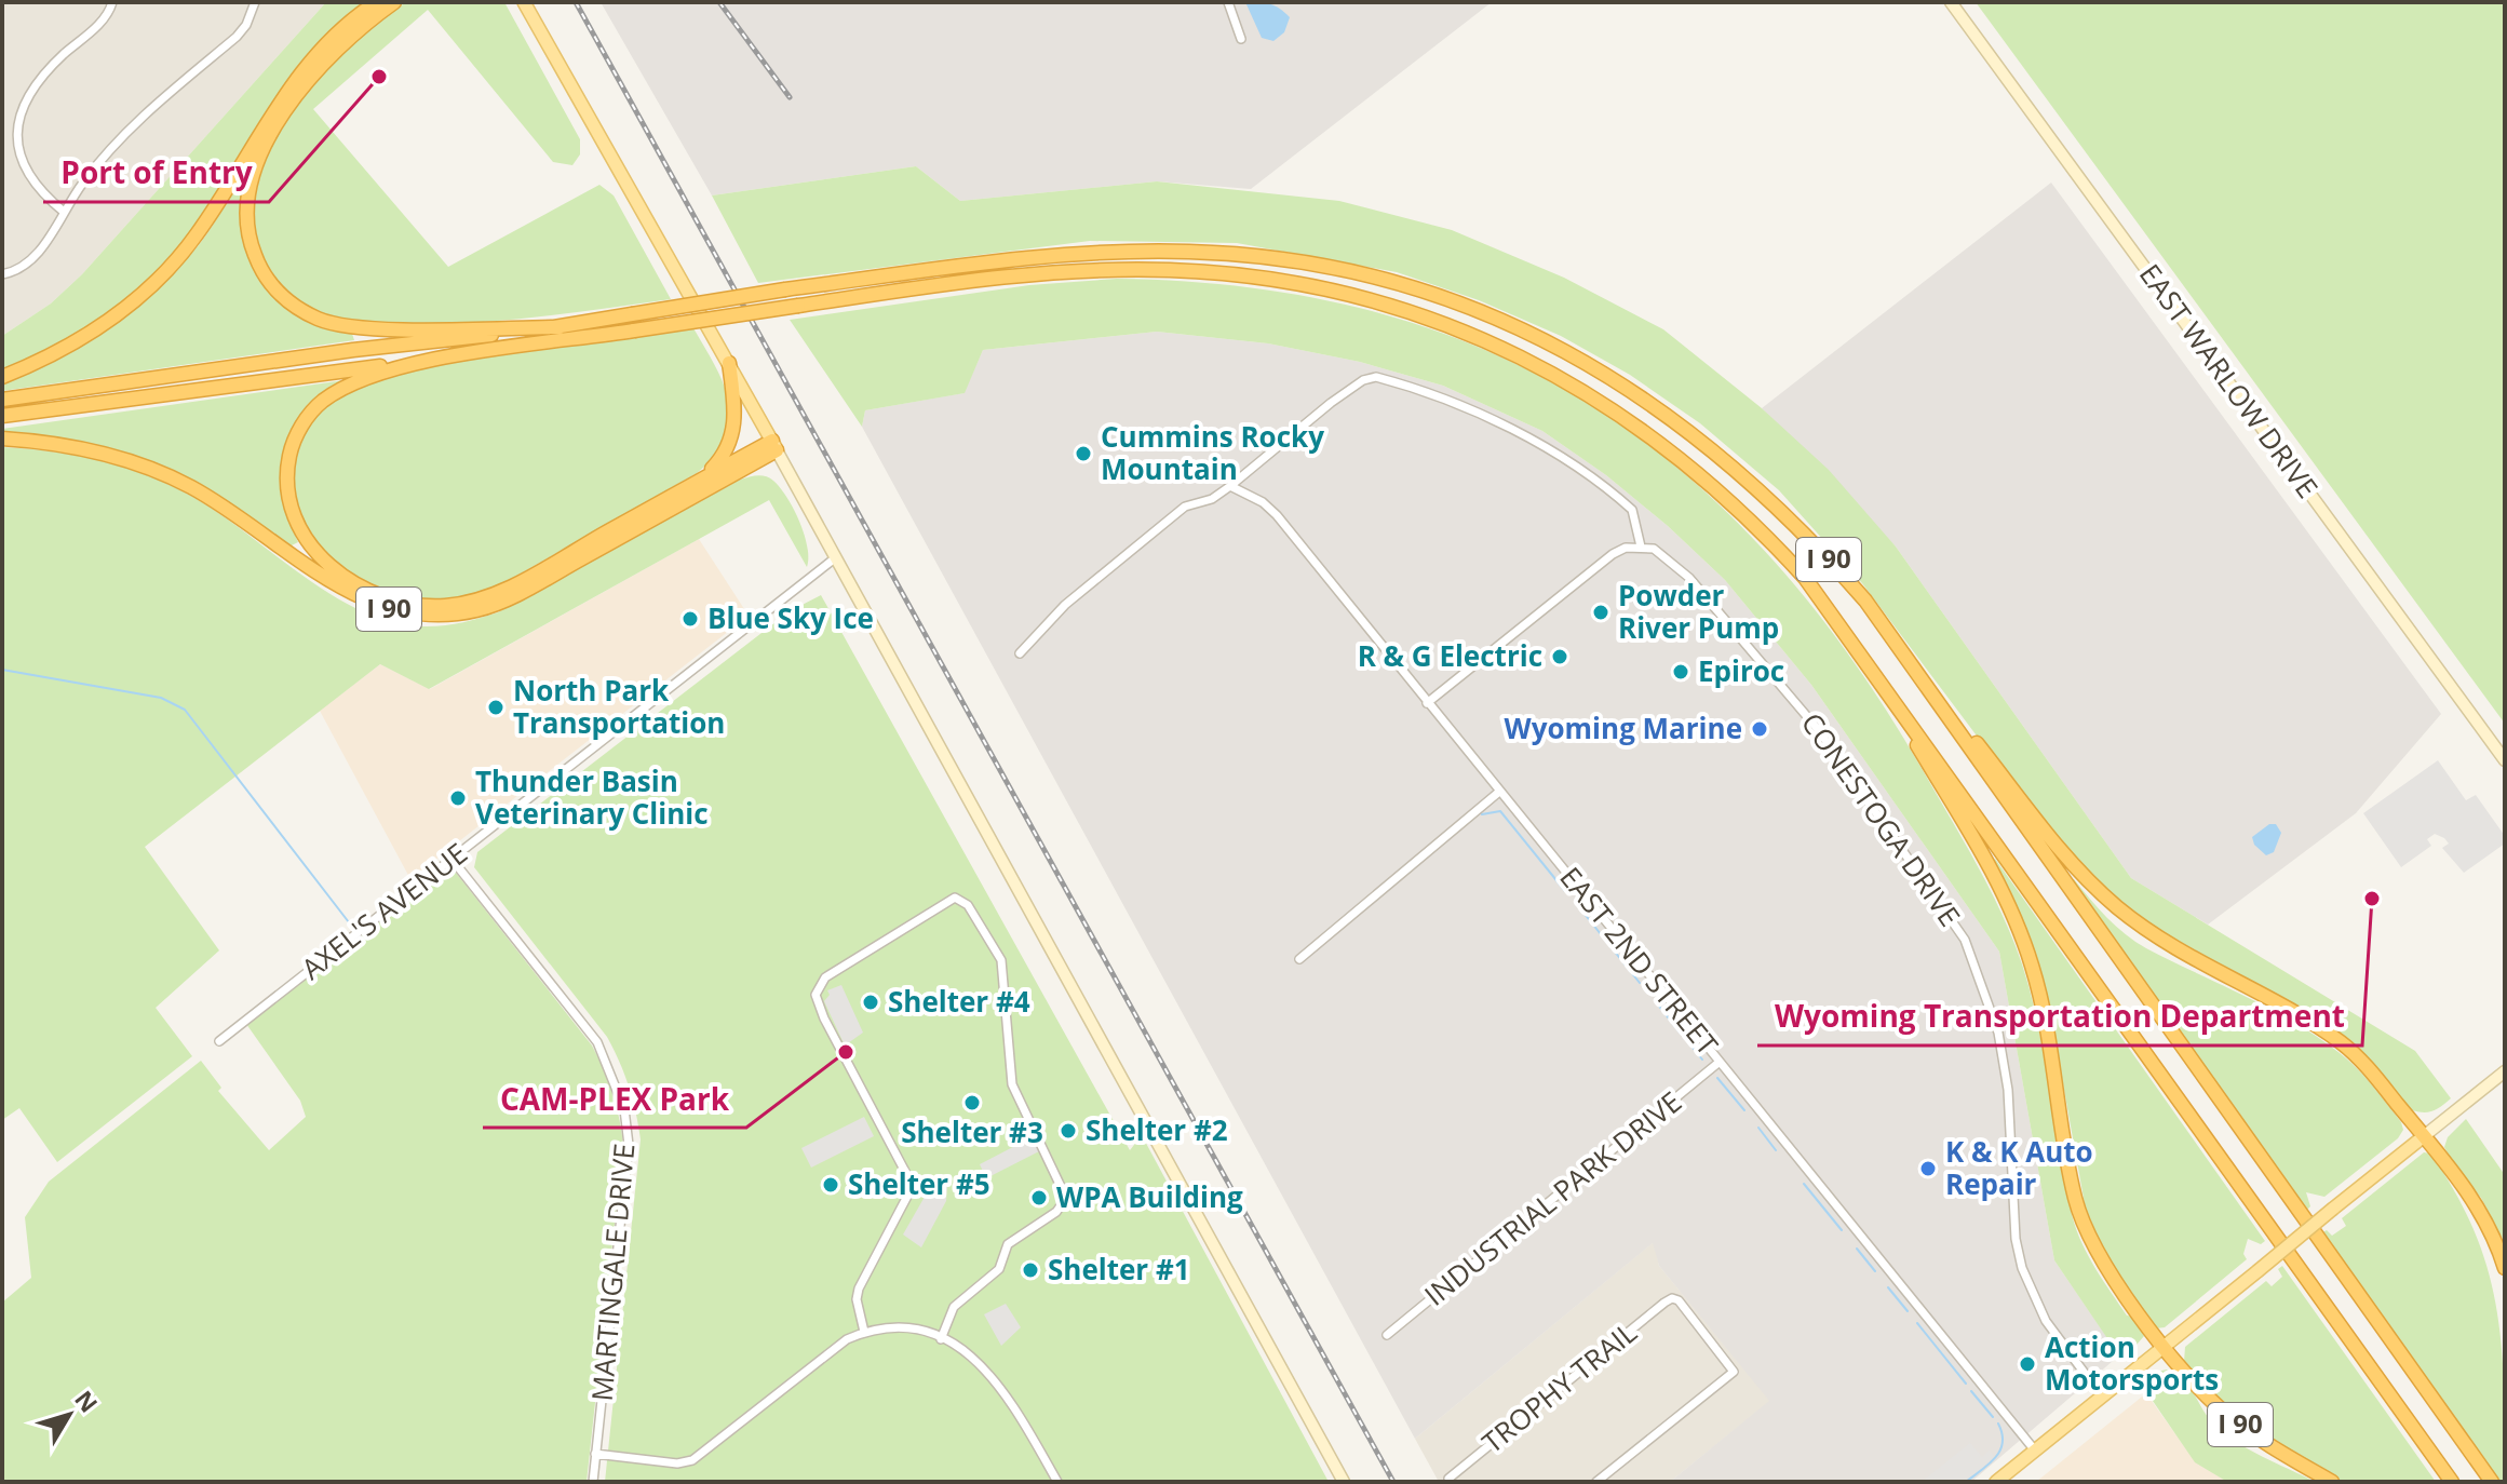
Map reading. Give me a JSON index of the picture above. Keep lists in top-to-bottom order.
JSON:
{
  "streets": {
    "highway": ["I 90"],
    "main road": ["EAST WARLOW DRIVE"],
    "street": [
      "CONESTOGA DRIVE",
      "AXEL'S AVENUE",
      "EAST 2ND STREET",
      "INDUSTRIAL PARK DRIVE",
      "MARTINGALE DRIVE",
      "TROPHY TRAIL"
    ]
  },
  "crossings": [
    ["AXEL'S AVENUE", "MARTINGALE DRIVE"],
    ["EAST 2ND STREET", "INDUSTRIAL PARK DRIVE"]
  ],
  "places": [
    "Port of Entry",
    "Cummins Rocky Mountain",
    "Powder River Pump",
    "Blue Sky Ice",
    "R & G Electric",
    "Epiroc",
    "North Park Transportation",
    "Wyoming Marine",
    "Thunder Basin Veterinary Clinic",
    "Wyoming Transportation Department",
    "Shelter #4",
    "CAM-PLEX Park",
    "Shelter #3",
    "Shelter #2",
    "K & K Auto Repair",
    "Shelter #5",
    "WPA Building",
    "Shelter #1",
    "Action Motorsports"
  ],
  "north": "top right"
}
